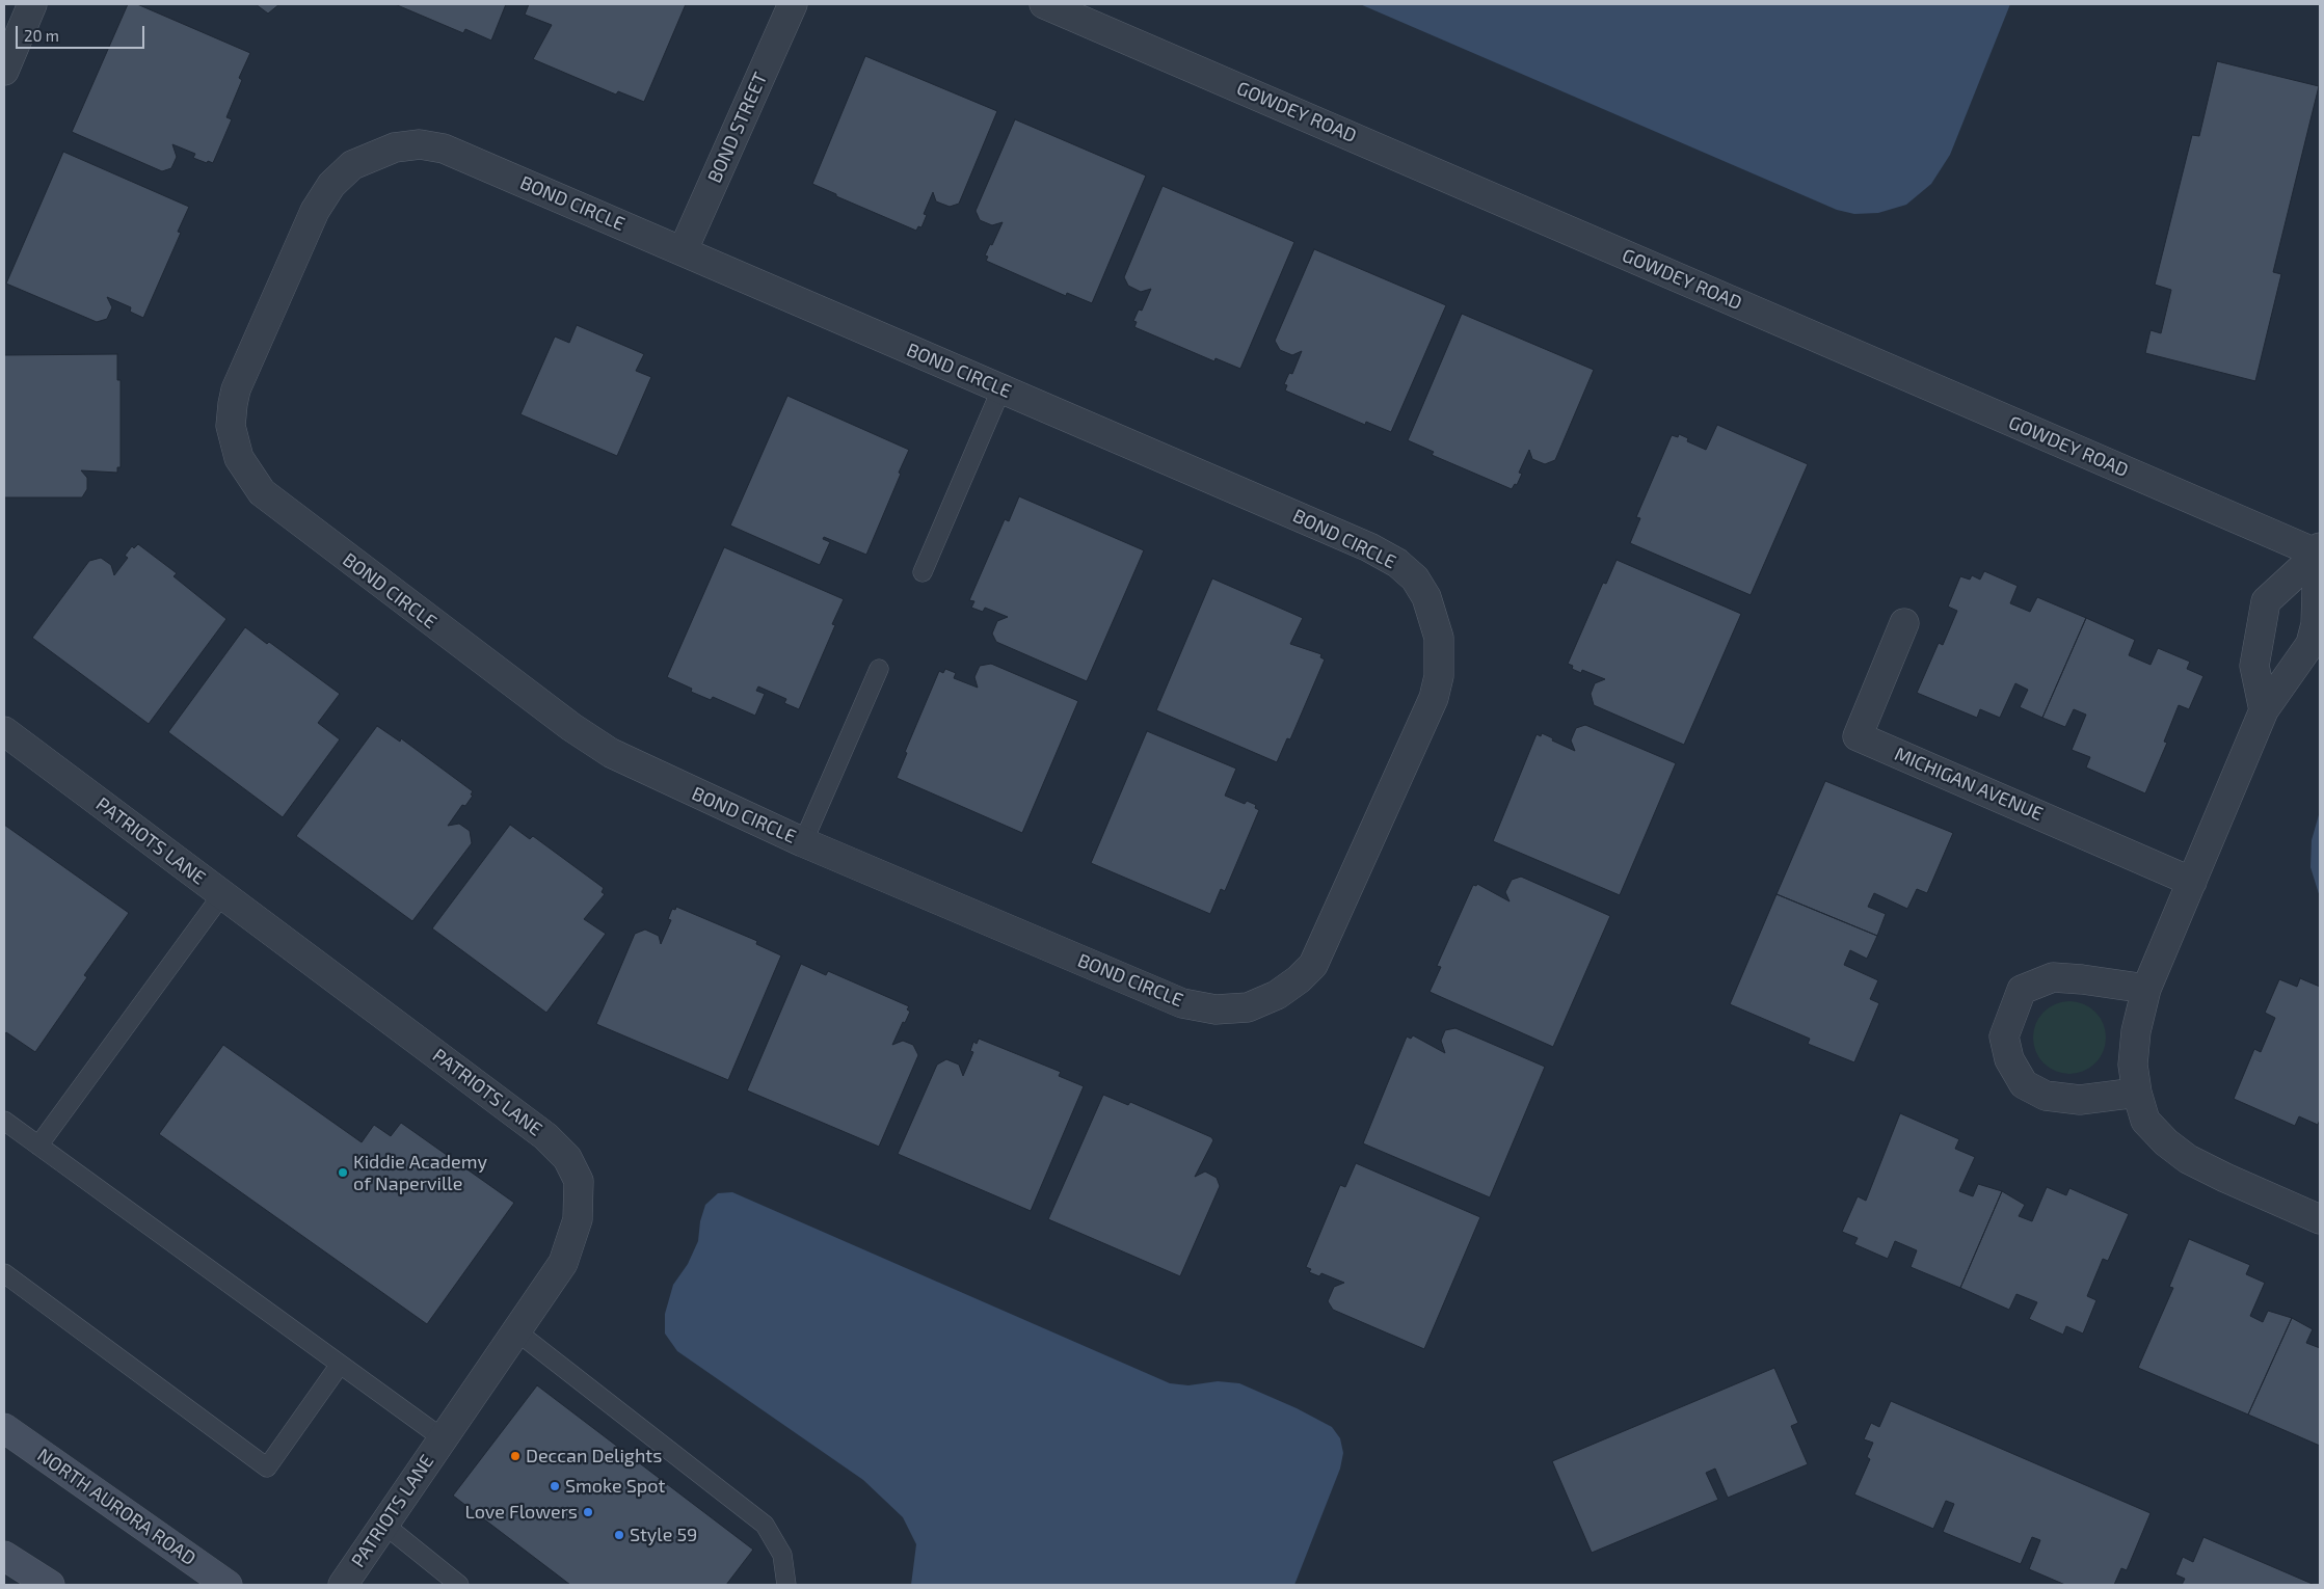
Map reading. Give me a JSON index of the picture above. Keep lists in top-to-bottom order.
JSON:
{
  "streets": {
    "main road": ["NORTH AURORA ROAD"],
    "street": [
      "GOWDEY ROAD",
      "BOND STREET",
      "BOND CIRCLE",
      "MICHIGAN AVENUE",
      "PATRIOTS LANE"
    ]
  },
  "crossings": [
    ["BOND STREET", "BOND CIRCLE"]
  ],
  "places": [
    "Kiddie Academy of Naperville",
    "Deccan Delights",
    "Smoke Spot",
    "Love Flowers",
    "Style 59"
  ],
  "scale_bar": "20 m"
}
